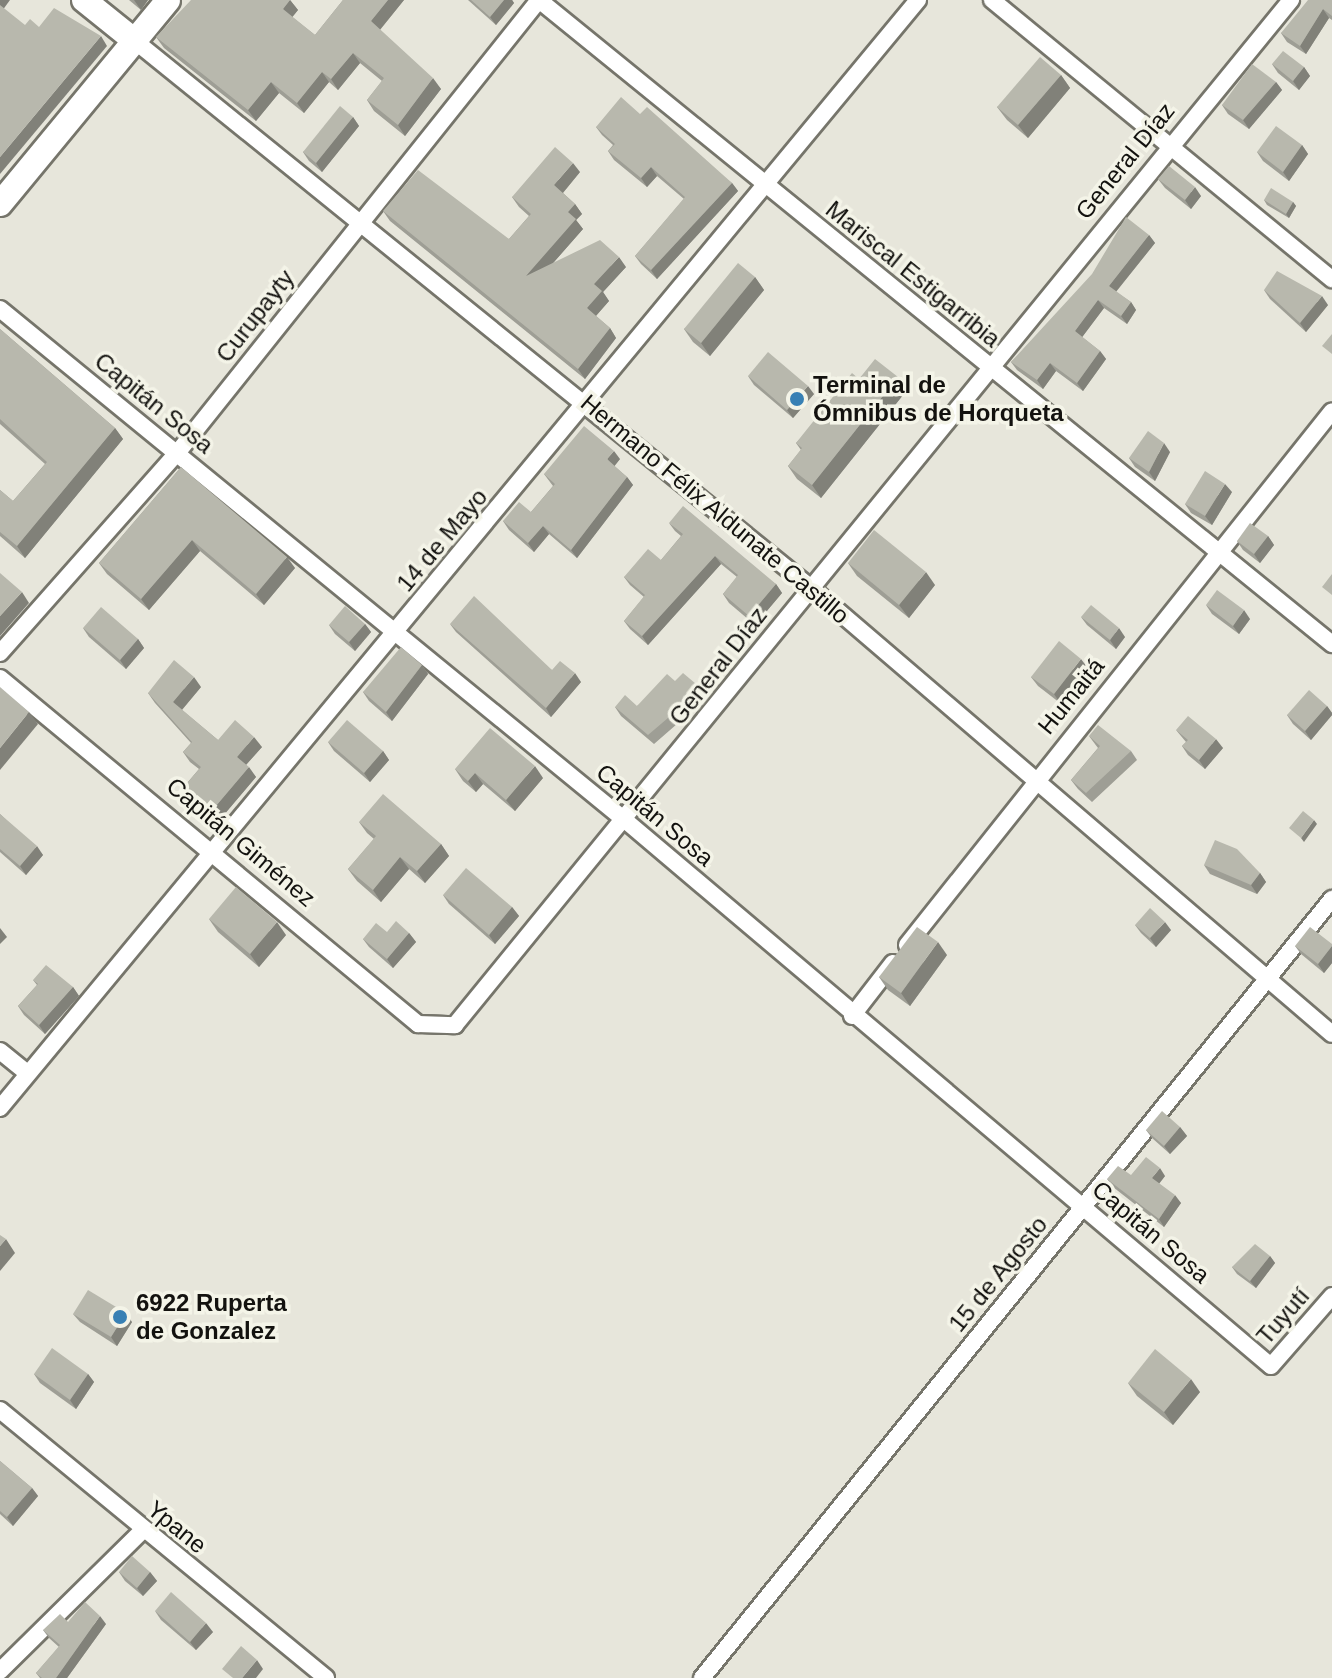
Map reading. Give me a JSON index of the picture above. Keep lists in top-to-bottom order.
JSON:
{
  "streets": {
    "main road": ["Hermano Félix Aldunate Castillo"],
    "street": [
      "General Díaz",
      "Mariscal Estigarribia",
      "Curupayty",
      "Capitán Sosa",
      "14 de Mayo",
      "Humaitá",
      "Capitán Giménez",
      "15 de Agosto",
      "Tuyutí",
      "Ypane"
    ]
  },
  "crossings": [
    ["General Díaz", "Mariscal Estigarribia"],
    ["General Díaz", "Capitán Sosa"],
    ["General Díaz", "Hermano Félix Aldunate Castillo"],
    ["General Díaz", "Capitán Giménez"],
    ["Mariscal Estigarribia", "Curupayty"],
    ["Mariscal Estigarribia", "14 de Mayo"],
    ["Mariscal Estigarribia", "Humaitá"],
    ["Curupayty", "Capitán Sosa"],
    ["Curupayty", "Hermano Félix Aldunate Castillo"],
    ["Capitán Sosa", "14 de Mayo"],
    ["Capitán Sosa", "Humaitá"],
    ["Capitán Sosa", "15 de Agosto"],
    ["Capitán Sosa", "Tuyutí"],
    ["Hermano Félix Aldunate Castillo", "14 de Mayo"],
    ["Hermano Félix Aldunate Castillo", "Humaitá"],
    ["Hermano Félix Aldunate Castillo", "15 de Agosto"],
    ["14 de Mayo", "Capitán Giménez"]
  ],
  "places": ["Terminal de Ómnibus de Horqueta", "6922 Ruperta de Gonzalez"]
}
